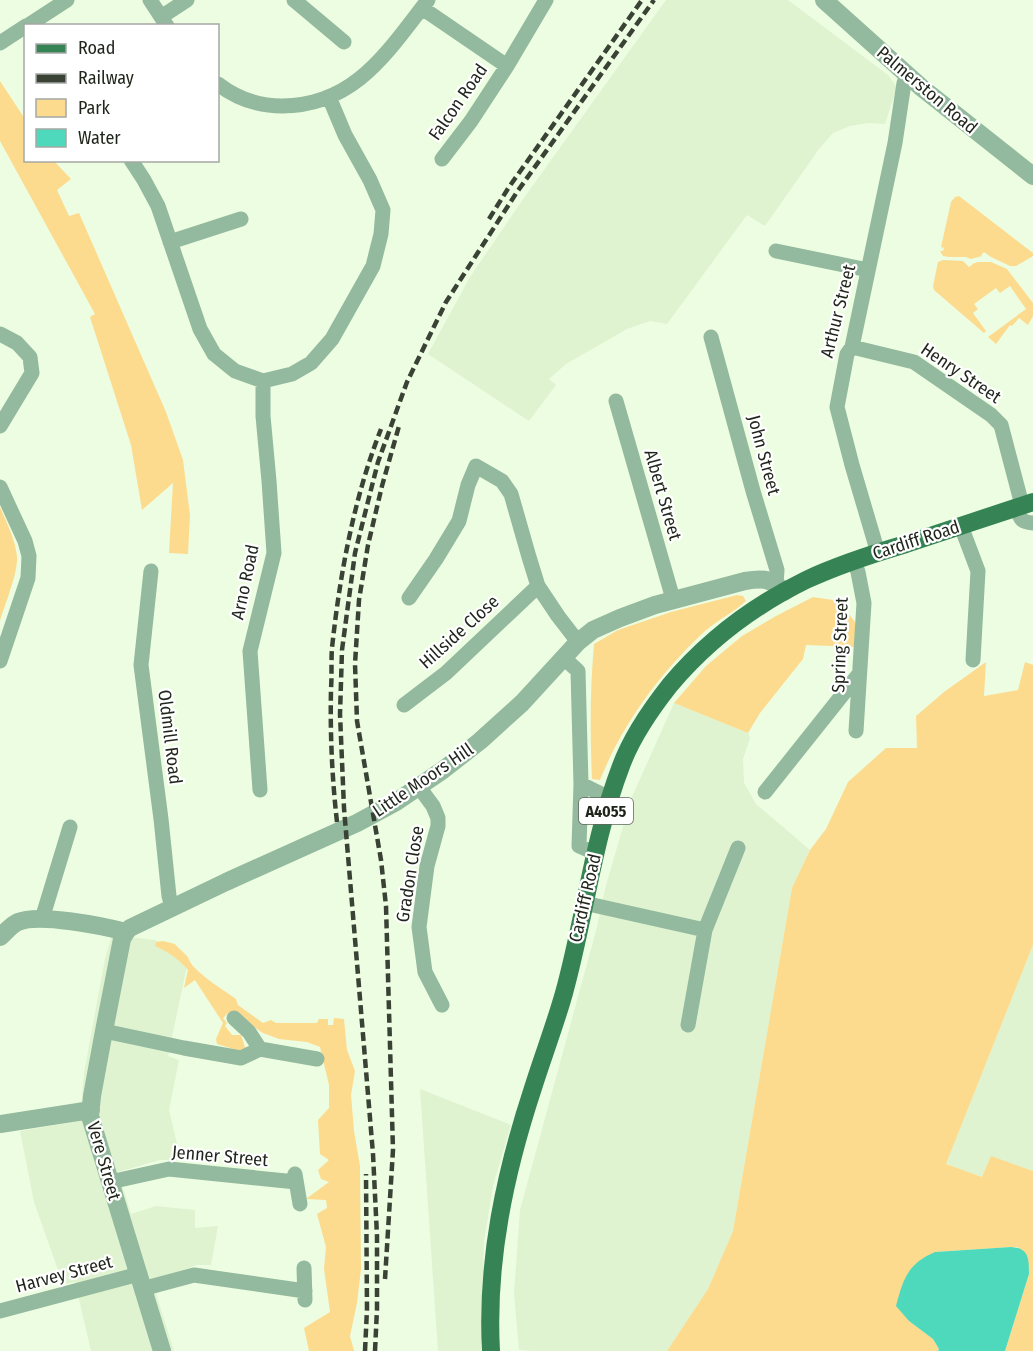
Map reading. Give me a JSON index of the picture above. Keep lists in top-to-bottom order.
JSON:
{
  "streets": {
    "main road": ["Cardiff Road", "A4055"],
    "street": [
      "Palmerston Road",
      "Falcon Road",
      "Arthur Street",
      "Henry Street",
      "John Street",
      "Albert Street",
      "Arno Road",
      "Hillside Close",
      "Spring Street",
      "Oldmill Road",
      "Little Moors Hill",
      "Gradon Close",
      "Jenner Street",
      "Vere Street",
      "Harvey Street"
    ]
  },
  "crossings": [
    ["Palmerston Road", "Arthur Street"],
    ["Arthur Street", "Henry Street"],
    ["Arthur Street", "Cardiff Road"],
    ["Henry Street", "Cardiff Road"],
    ["John Street", "Cardiff Road"],
    ["John Street", "Little Moors Hill"],
    ["Albert Street", "Little Moors Hill"],
    ["Cardiff Road", "Spring Street"],
    ["Cardiff Road", "Little Moors Hill"],
    ["Oldmill Road", "Little Moors Hill"],
    ["Little Moors Hill", "Gradon Close"],
    ["Little Moors Hill", "Vere Street"],
    ["Jenner Street", "Vere Street"],
    ["Vere Street", "Harvey Street"]
  ],
  "legend": [
    "Road",
    "Railway",
    "Park",
    "Water"
  ]
}
